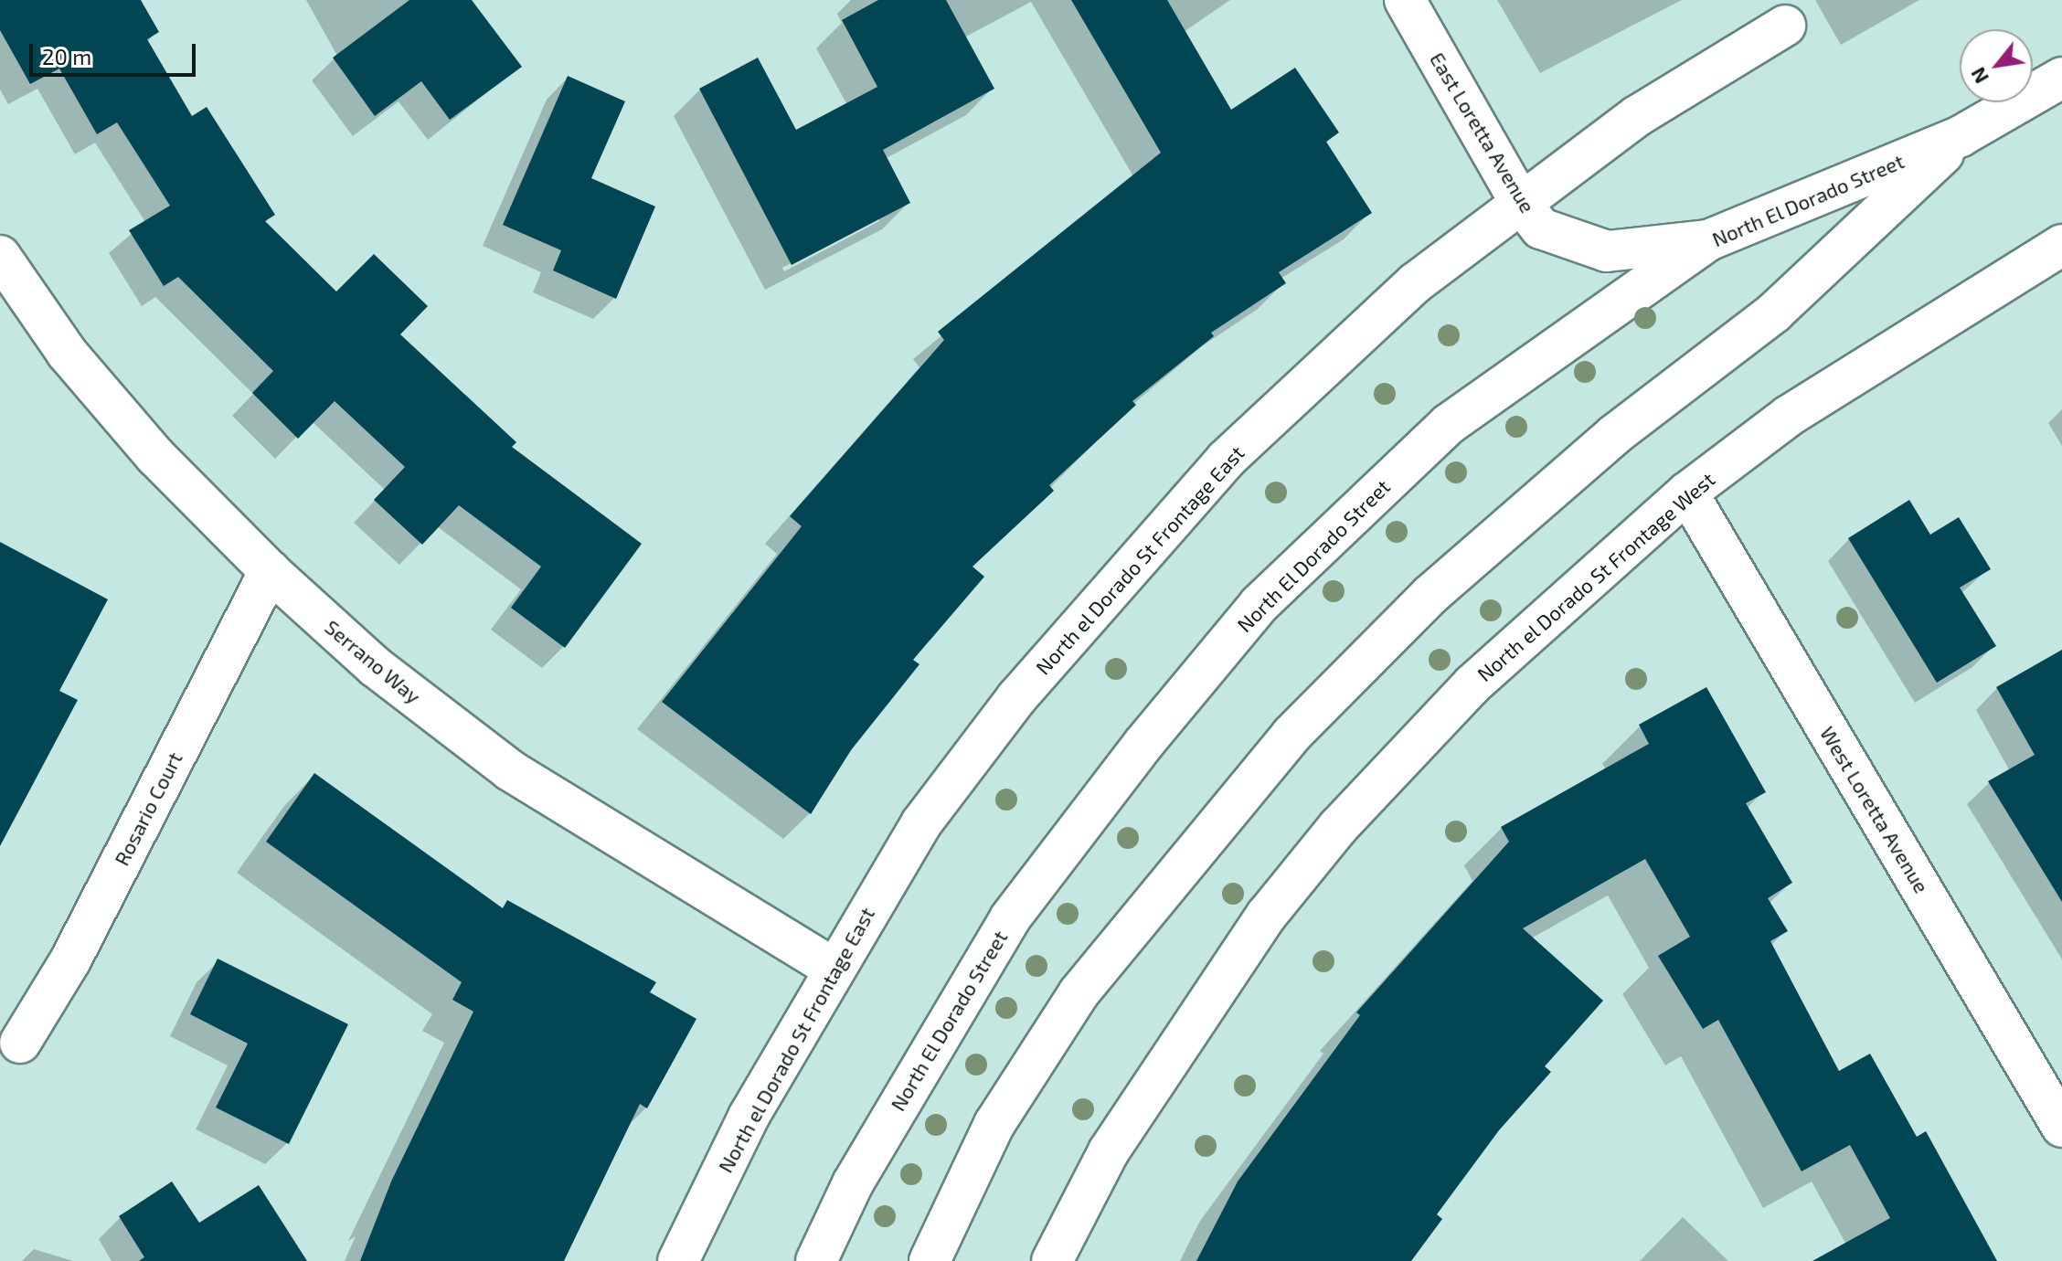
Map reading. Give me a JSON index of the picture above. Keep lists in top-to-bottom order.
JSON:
{
  "streets": {
    "street": [
      "East Loretta Avenue",
      "North El Dorado Street",
      "North el Dorado St Frontage East",
      "North el Dorado St Frontage West",
      "Serrano Way",
      "Rosario Court",
      "West Loretta Avenue"
    ]
  },
  "crossings": [
    ["East Loretta Avenue", "North El Dorado Street"],
    ["East Loretta Avenue", "North el Dorado St Frontage East"],
    ["North el Dorado St Frontage East", "Serrano Way"],
    ["North el Dorado St Frontage West", "West Loretta Avenue"],
    ["Serrano Way", "Rosario Court"]
  ],
  "scale_bar": "20 m",
  "north": "bottom left"
}
